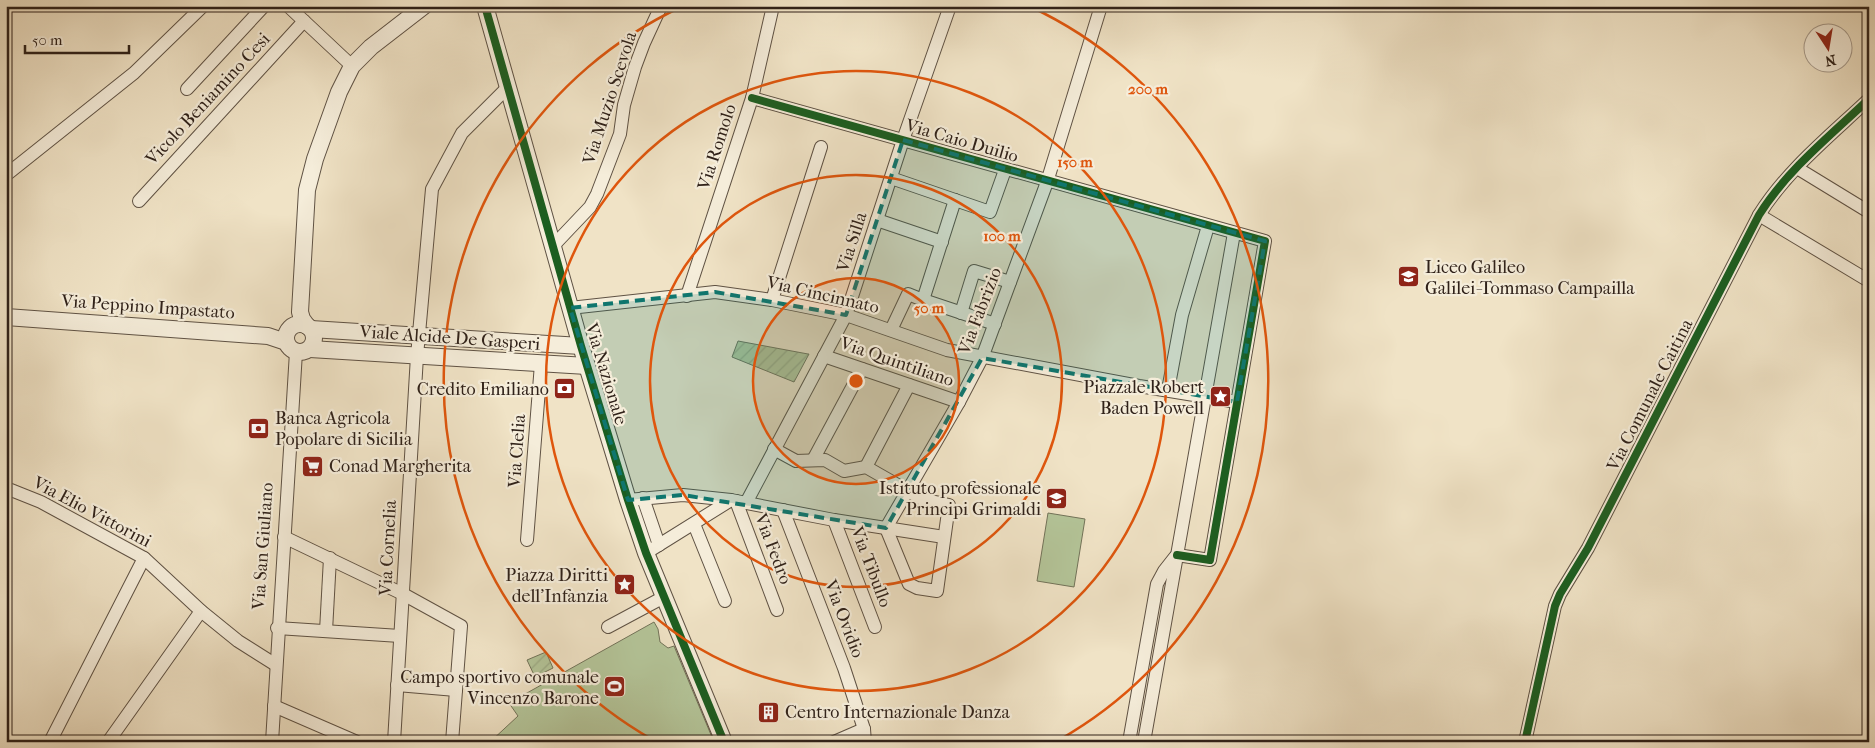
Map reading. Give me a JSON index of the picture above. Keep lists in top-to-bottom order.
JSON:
{
  "streets": {
    "street": [
      "Via Muzio Scevola",
      "Vicolo Beniamino Cesi",
      "Via Caio Duilio",
      "Via Romolo",
      "Via Silla",
      "Via Cincinnato",
      "Via Peppino Impastato",
      "Via Fabrizio",
      "Viale Alcide De Gasperi",
      "Via Quintiliano",
      "Via Nazionale",
      "Via Comunale Caitina",
      "Via Clelia",
      "Via Elio Vittorini",
      "Via San Giuliano",
      "Via Cornelia",
      "Via Fedro",
      "Via Tibullo",
      "Via Ovidio"
    ]
  },
  "crossings": [
    ["Via Muzio Scevola", "Via Nazionale"],
    ["Via Caio Duilio", "Via Romolo"],
    ["Via Caio Duilio", "Via Silla"],
    ["Via Caio Duilio", "Via Cincinnato"],
    ["Via Caio Duilio", "Via Fabrizio"],
    ["Via Romolo", "Via Cincinnato"],
    ["Via Silla", "Via Cincinnato"],
    ["Via Silla", "Via Quintiliano"],
    ["Via Silla", "Via Fedro"],
    ["Via Cincinnato", "Via Fabrizio"],
    ["Via Cincinnato", "Via Nazionale"],
    ["Via Peppino Impastato", "Viale Alcide De Gasperi"],
    ["Via Peppino Impastato", "Via San Giuliano"],
    ["Via Fabrizio", "Via Quintiliano"],
    ["Viale Alcide De Gasperi", "Via Nazionale"],
    ["Viale Alcide De Gasperi", "Via Clelia"],
    ["Viale Alcide De Gasperi", "Via San Giuliano"],
    ["Viale Alcide De Gasperi", "Via Cornelia"],
    ["Via Nazionale", "Via Cornelia"],
    ["Via Elio Vittorini", "Via San Giuliano"]
  ],
  "places": {
    "school or university": ["Liceo Galileo Galilei-Tommaso Campailla", "Istituto professionale Principi Grimaldi"],
    "bank": ["Credito Emiliano", "Banca Agricola Popolare di Sicilia"],
    "place": ["Piazzale Robert Baden Powell", "Piazza Diritti dell'Infanzia"],
    "supermarket": ["Conad Margherita"],
    "sports": ["Campo sportivo comunale Vincenzo Barone"],
    "building": ["Centro Internazionale Danza"]
  },
  "scale_bar": "50 m",
  "north": "bottom",
  "rings": [
    "200 m",
    "150 m",
    "100 m",
    "50 m"
  ]
}
